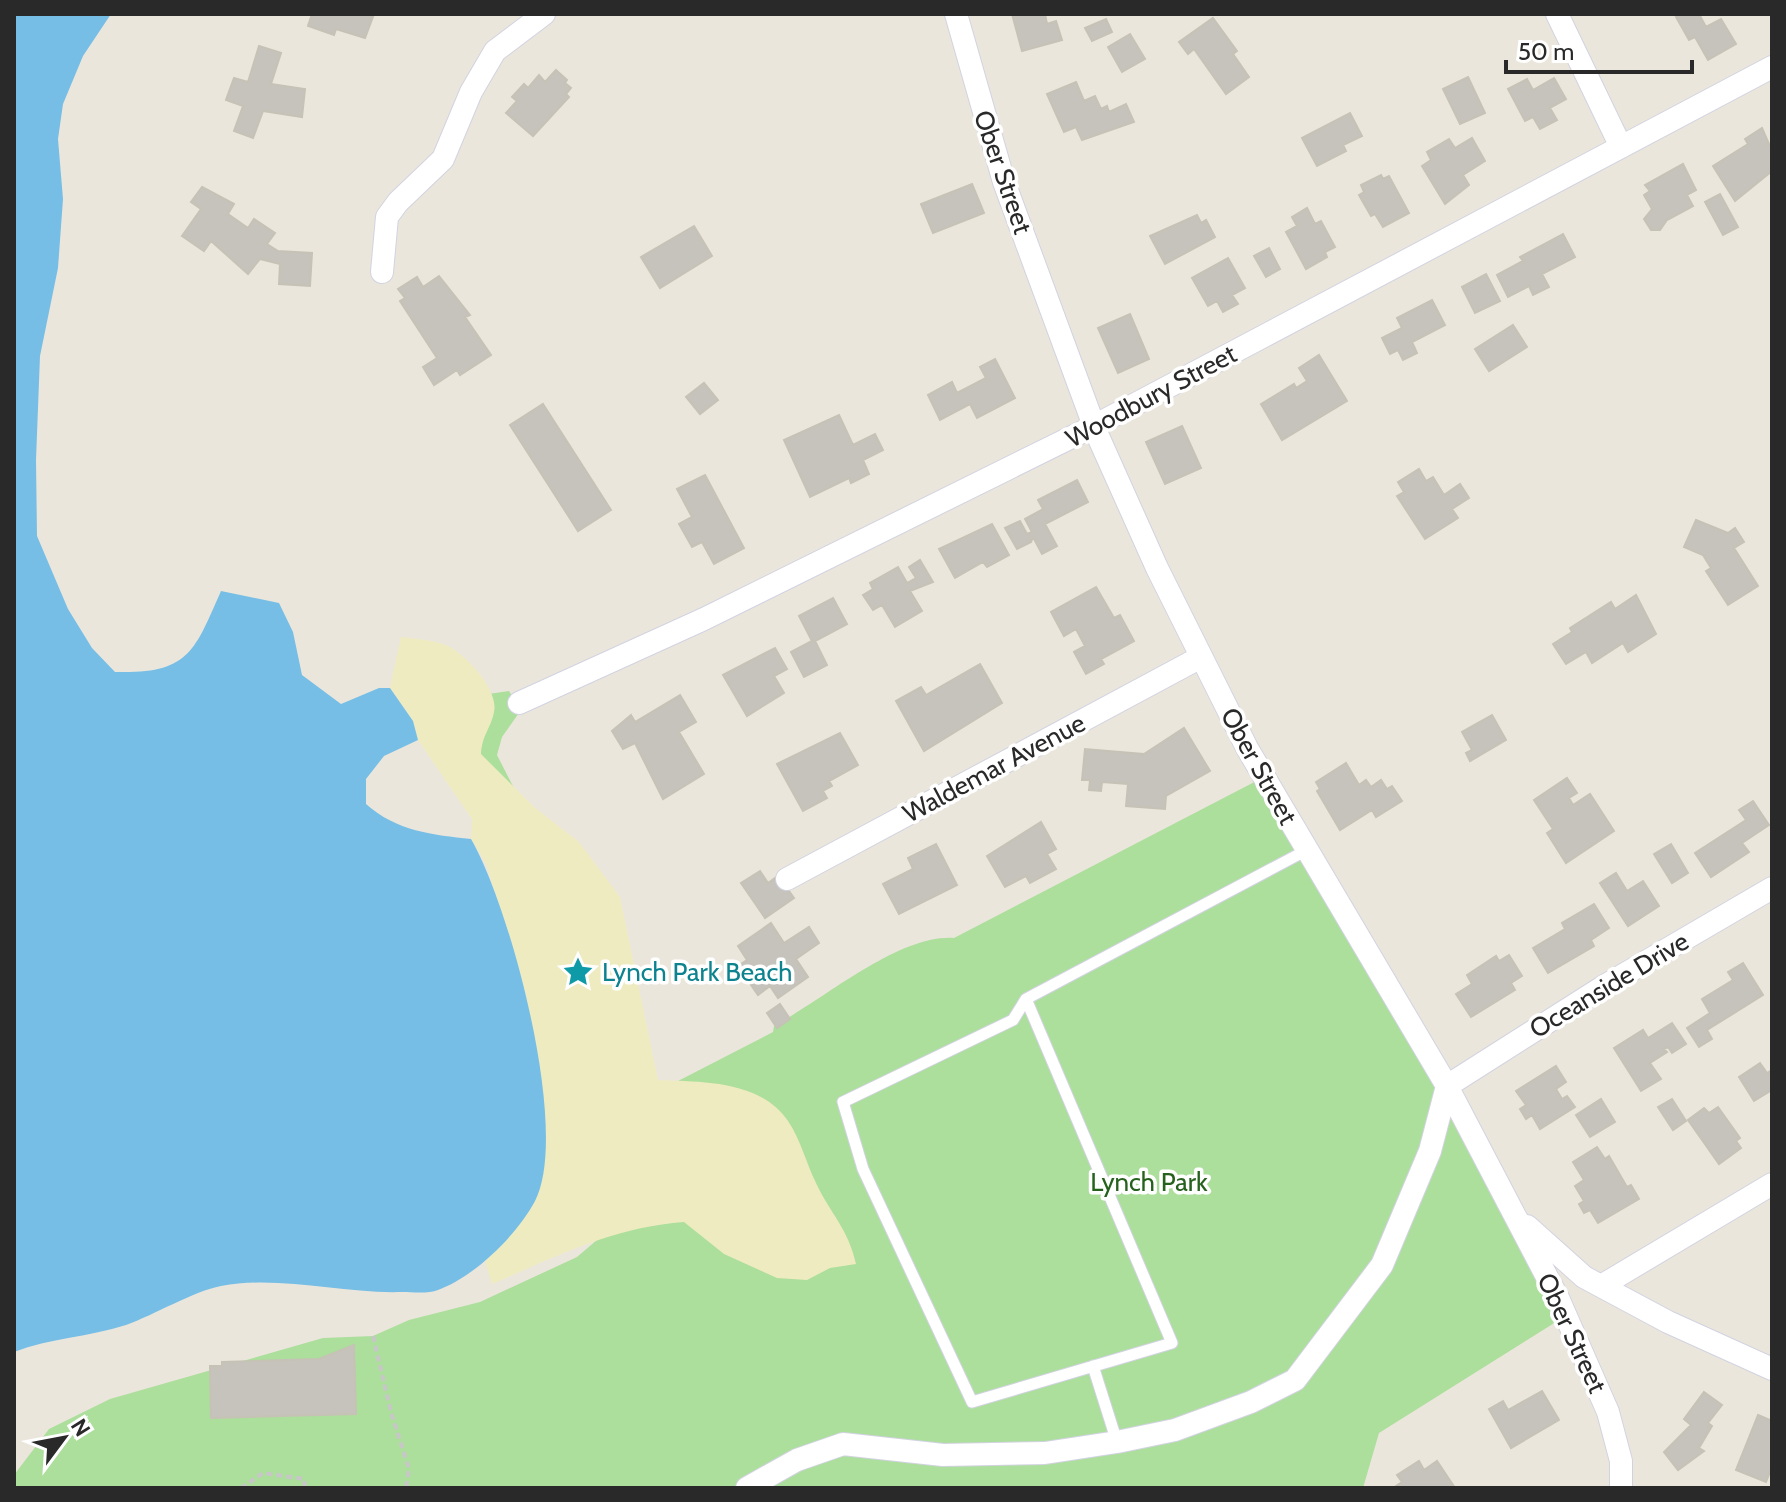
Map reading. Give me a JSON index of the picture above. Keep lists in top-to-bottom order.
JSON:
{
  "streets": {
    "street": [
      "Ober Street",
      "Woodbury Street",
      "Waldemar Avenue",
      "Oceanside Drive"
    ]
  },
  "crossings": [
    ["Ober Street", "Woodbury Street"],
    ["Ober Street", "Waldemar Avenue"],
    ["Ober Street", "Oceanside Drive"]
  ],
  "parks": ["Lynch Park"],
  "places": {
    "place": ["Lynch Park Beach"]
  },
  "scale_bar": "50 m",
  "north": "top right"
}
